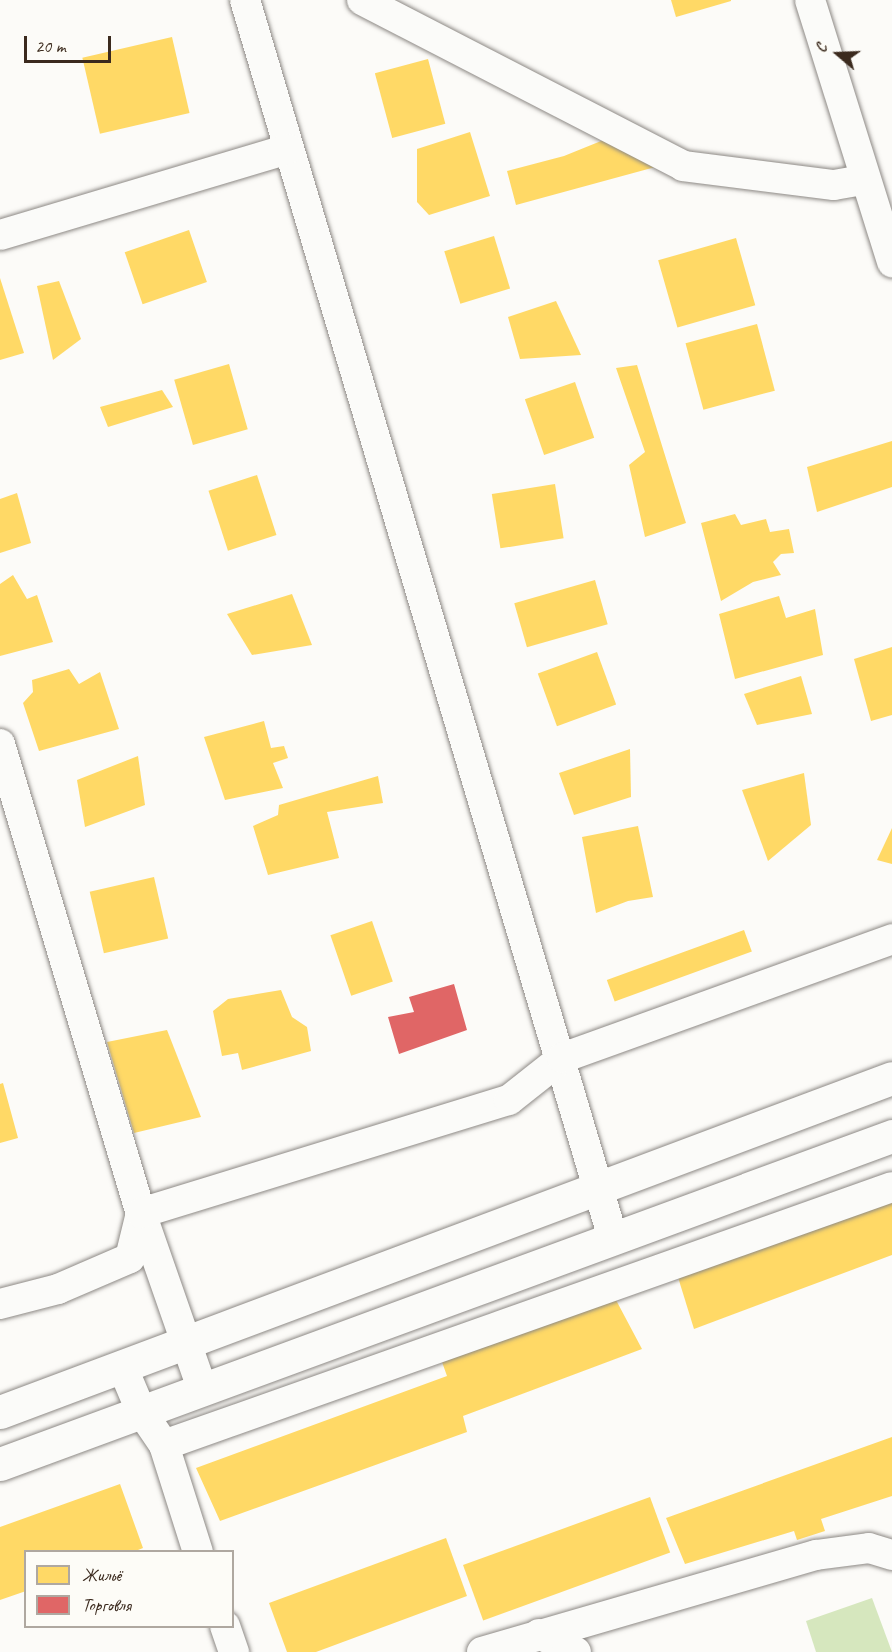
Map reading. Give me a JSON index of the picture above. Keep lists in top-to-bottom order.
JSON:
{
  "legend": ["Жильё", "Торговля"],
  "scale_bar": "20 m",
  "north": "left"
}
